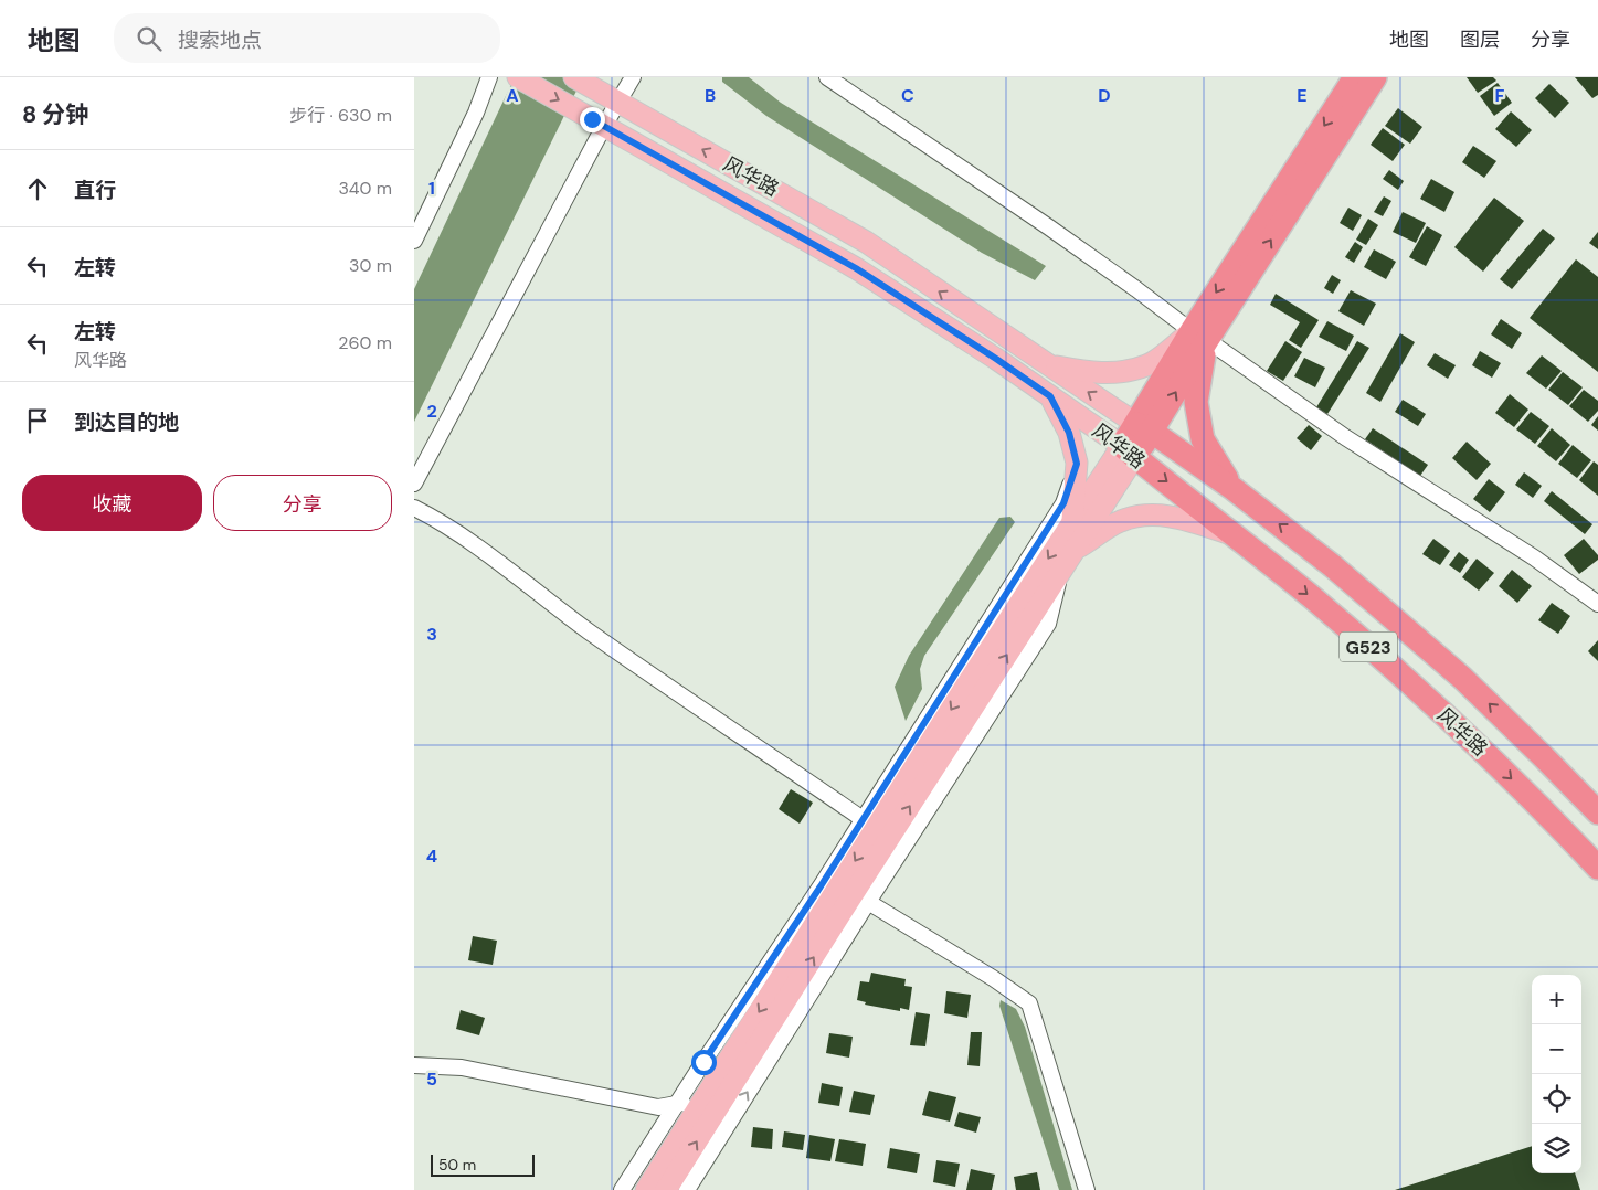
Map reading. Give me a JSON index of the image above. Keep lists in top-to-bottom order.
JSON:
{
  "streets": {
    "highway": ["风华路", "G523"]
  },
  "scale_bar": "50 m",
  "page": {
    "header": "地图",
    "search": "搜索地点",
    "nav": ["地图", "图层", "分享"],
    "heading": ["8 分钟", "步行 · 630 m"],
    "list": [
      ["直行", "340 m"],
      ["左转", "30 m"],
      ["左转", "风华路", "260 m"],
      "到达目的地"
    ],
    "buttons": ["收藏", "分享"],
    "map_buttons": ["+", "−"],
    "scale": "50 m"
  },
  "grid": {
    "columns": [
      "A",
      "B",
      "C",
      "D",
      "E",
      "F"
    ],
    "rows": [
      "1",
      "2",
      "3",
      "4",
      "5"
    ]
  }
}
